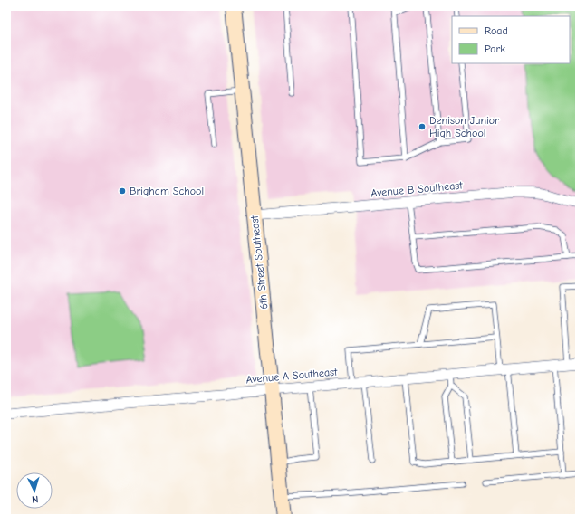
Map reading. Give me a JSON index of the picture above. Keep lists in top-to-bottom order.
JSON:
{
  "streets": {
    "street": ["Avenue B Southeast", "6th Street Southeast", "Avenue A Southeast"]
  },
  "crossings": [
    ["Avenue B Southeast", "6th Street Southeast"],
    ["6th Street Southeast", "Avenue A Southeast"]
  ],
  "places": ["Denison Junior High School", "Brigham School"],
  "legend": ["Road", "Park"],
  "north": "bottom"
}
